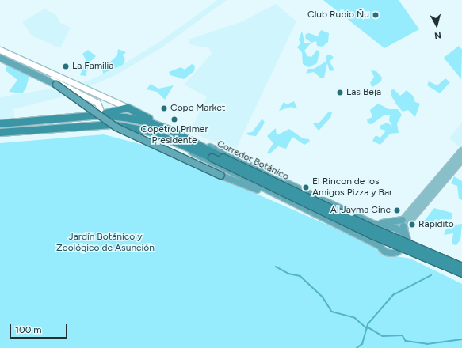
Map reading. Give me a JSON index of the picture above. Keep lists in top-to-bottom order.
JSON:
{
  "streets": {
    "highway": ["Corredor Botánico"]
  },
  "parks": ["Jardín Botánico y Zoológico de Asunción"],
  "places": [
    "Club Rubio Ñu",
    "La Familia",
    "Las Beja",
    "Cope Market",
    "Copetrol Primer Presidente",
    "El Rincon de los Amigos Pizza y Bar",
    "Al Jayma Cine",
    "Rapidito"
  ],
  "scale_bar": "100 m",
  "north": "bottom"
}
